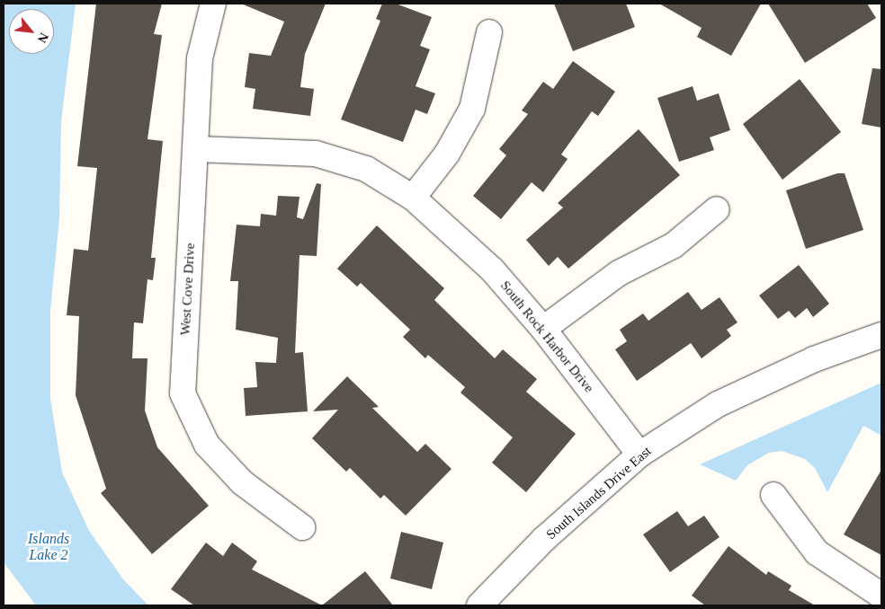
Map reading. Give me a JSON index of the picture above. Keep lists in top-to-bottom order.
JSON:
{
  "streets": {
    "street": ["West Cove Drive", "South Rock Harbor Drive", "South Islands Drive East"]
  },
  "crossings": [
    ["West Cove Drive", "South Rock Harbor Drive"],
    ["South Rock Harbor Drive", "South Islands Drive East"]
  ],
  "water": ["Islands Lake 2"],
  "north": "bottom right"
}
